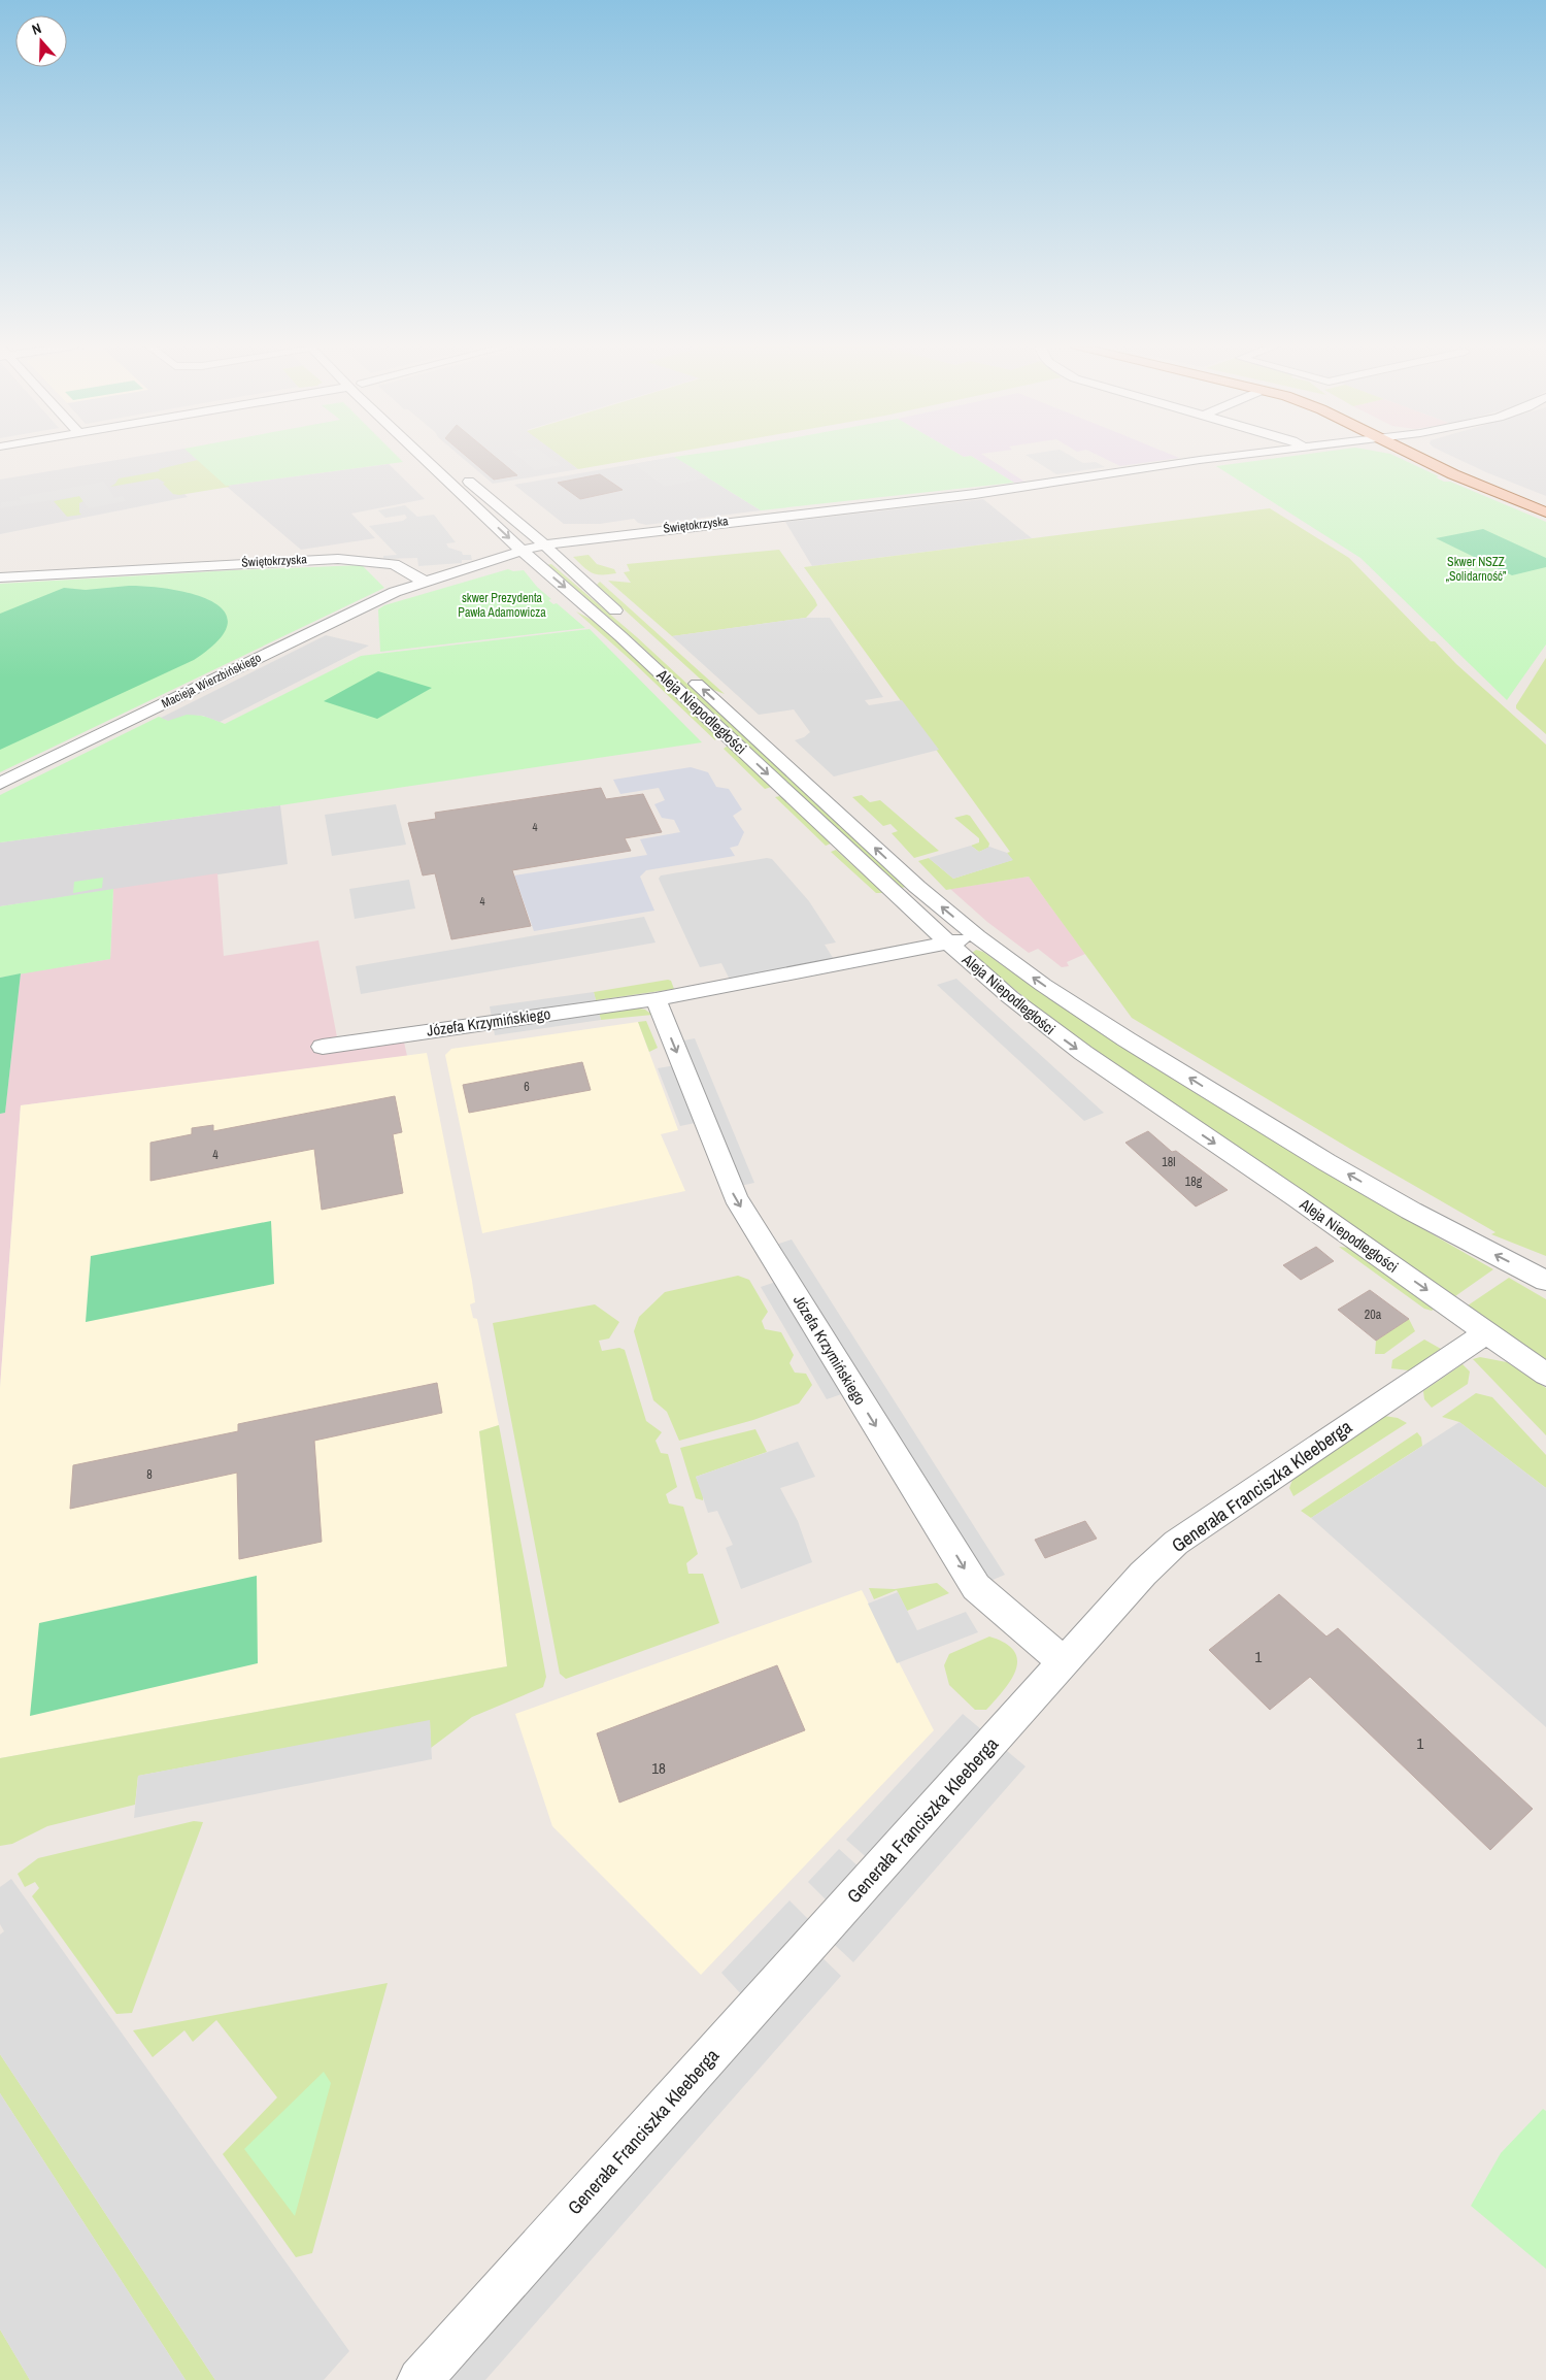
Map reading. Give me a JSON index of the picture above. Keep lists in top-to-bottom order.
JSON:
{
  "streets": {
    "street": [
      "Świętokrzyska",
      "Macieja Wierzbińskiego",
      "Aleja Niepodległości",
      "Józefa Krzymińskiego",
      "Generała Franciszka Kleeberga"
    ]
  },
  "crossings": [
    ["Świętokrzyska", "Macieja Wierzbińskiego"],
    ["Świętokrzyska", "Aleja Niepodległości"],
    ["Aleja Niepodległości", "Józefa Krzymińskiego"],
    ["Aleja Niepodległości", "Generała Franciszka Kleeberga"],
    ["Józefa Krzymińskiego", "Generała Franciszka Kleeberga"]
  ],
  "one_way": ["Józefa Krzymińskiego"],
  "parks": ["Skwer NSZZ „Solidarność”", "skwer Prezydenta Pawła Adamowicza"],
  "house_numbers": [
    "4",
    "4",
    "6",
    "4",
    "18I",
    "18g",
    "20a",
    "8",
    "1",
    "1",
    "18"
  ],
  "north": "top"
}
